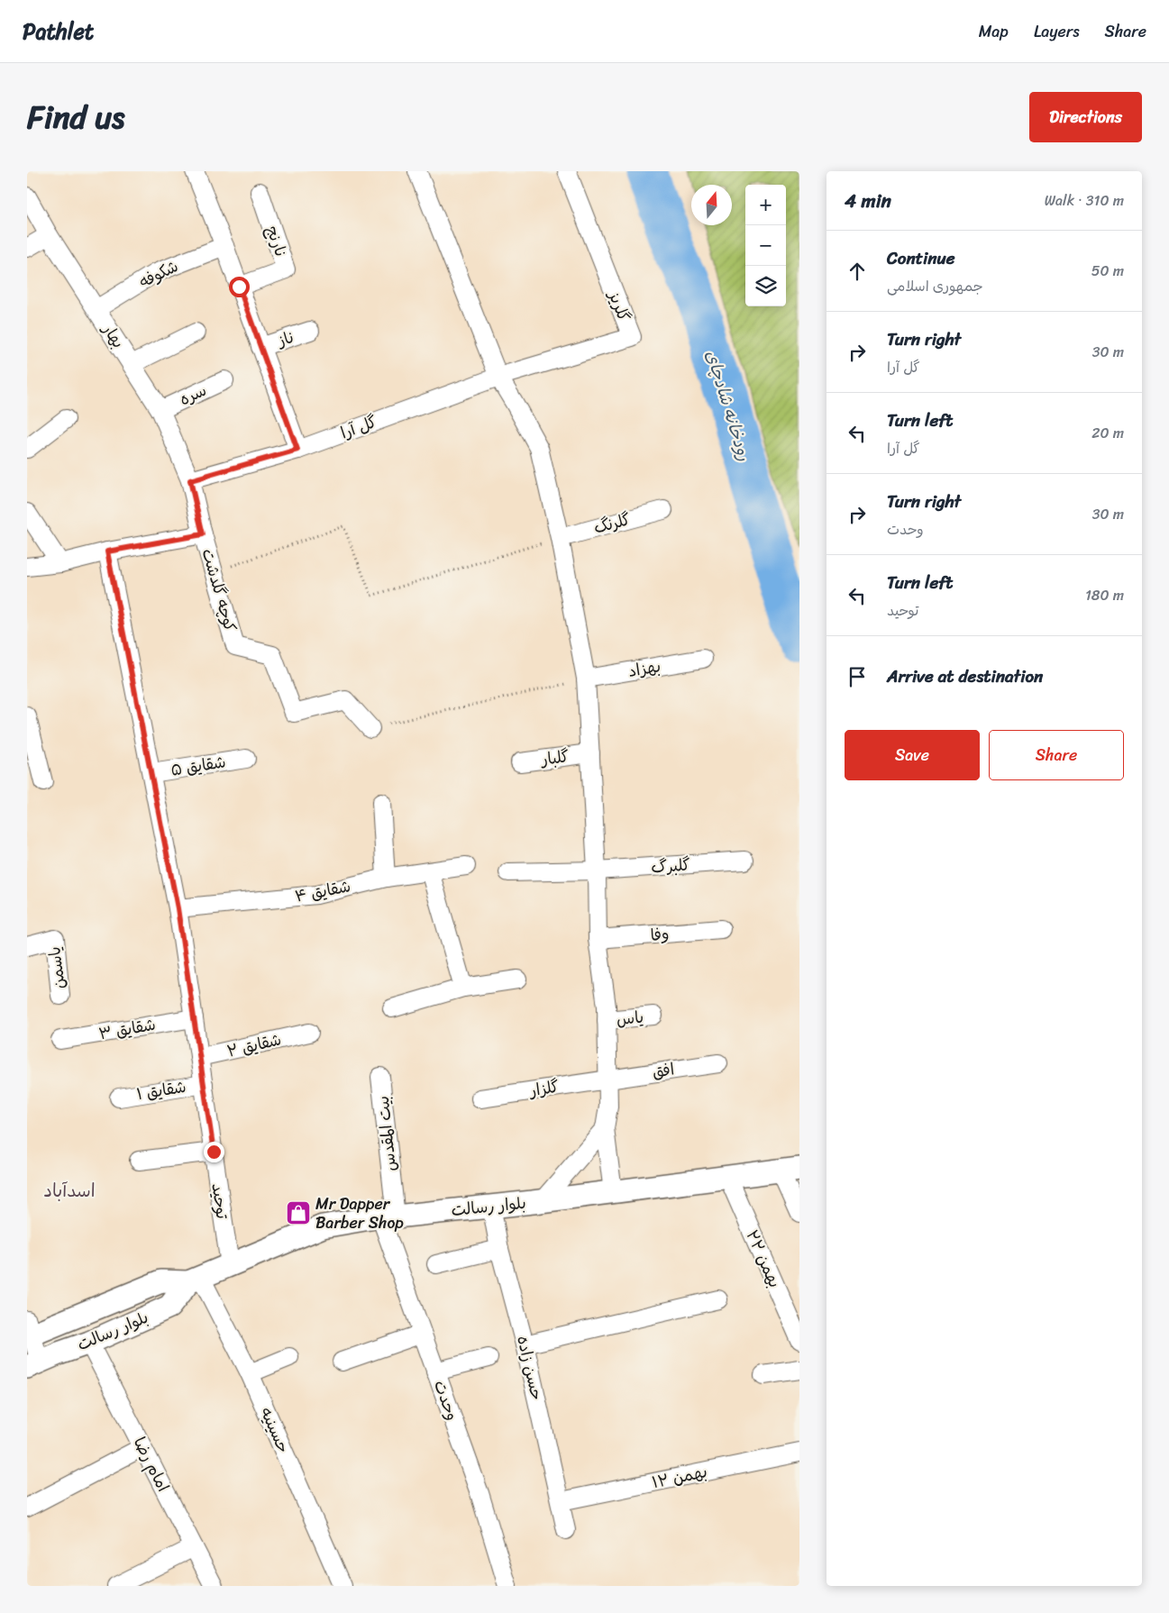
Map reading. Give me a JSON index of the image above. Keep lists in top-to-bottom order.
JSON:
{
  "streets": {
    "street": [
      "نارنج",
      "شکوفه",
      "گلریز",
      "بهار",
      "ناز",
      "سره",
      "گل آرا",
      "گلرنگ",
      "کوچه گلدشت",
      "بهزاد",
      "گلبار",
      "شقایق ۵",
      "گلبرگ",
      "شقایق ۴",
      "وفا",
      "یاسمن",
      "یاس",
      "شقایق ۳",
      "شقایق ۲",
      "افق",
      "گلزار",
      "شقایق ۱",
      "بیت المقدس",
      "توحید",
      "بلوار رسالت",
      "۲۲ بهمن",
      "حسن زاده",
      "وحدت",
      "حسینیه",
      "امام رضا",
      "۱۲ بهمن"
    ]
  },
  "crossings": [
    ["شکوفه", "بهار"],
    ["گلریز", "گل آرا"],
    ["بهار", "سره"],
    ["بهار", "گل آرا"],
    ["شقایق ۵", "توحید"],
    ["شقایق ۴", "توحید"],
    ["شقایق ۳", "توحید"],
    ["شقایق ۲", "توحید"],
    ["افق", "گلزار"],
    ["شقایق ۱", "توحید"],
    ["بیت المقدس", "بلوار رسالت"],
    ["بیت المقدس", "وحدت"],
    ["توحید", "بلوار رسالت"],
    ["بلوار رسالت", "۲۲ بهمن"],
    ["بلوار رسالت", "حسن زاده"],
    ["بلوار رسالت", "وحدت"],
    ["بلوار رسالت", "حسینیه"],
    ["بلوار رسالت", "امام رضا"],
    ["حسن زاده", "۱۲ بهمن"]
  ],
  "districts": ["اسدآباد"],
  "water": ["رودخانه شادچای"],
  "places": {
    "shop": ["Mr Dapper Barber Shop"]
  },
  "north": "top",
  "page": {
    "header": "Pathlet",
    "nav": ["Map", "Layers", "Share"],
    "title": "Find us",
    "buttons": [
      "Directions",
      ["Save", "Share"]
    ],
    "heading": ["4 min", "Walk · 310 m"],
    "map_buttons": ["+", "−"],
    "list": [
      ["Continue", "جمهوری اسلامی", "50 m"],
      ["Turn right", "گل آرا", "30 m"],
      ["Turn left", "گل آرا", "20 m"],
      ["Turn right", "وحدت", "30 m"],
      ["Turn left", "توحید", "180 m"],
      "Arrive at destination"
    ]
  }
}
